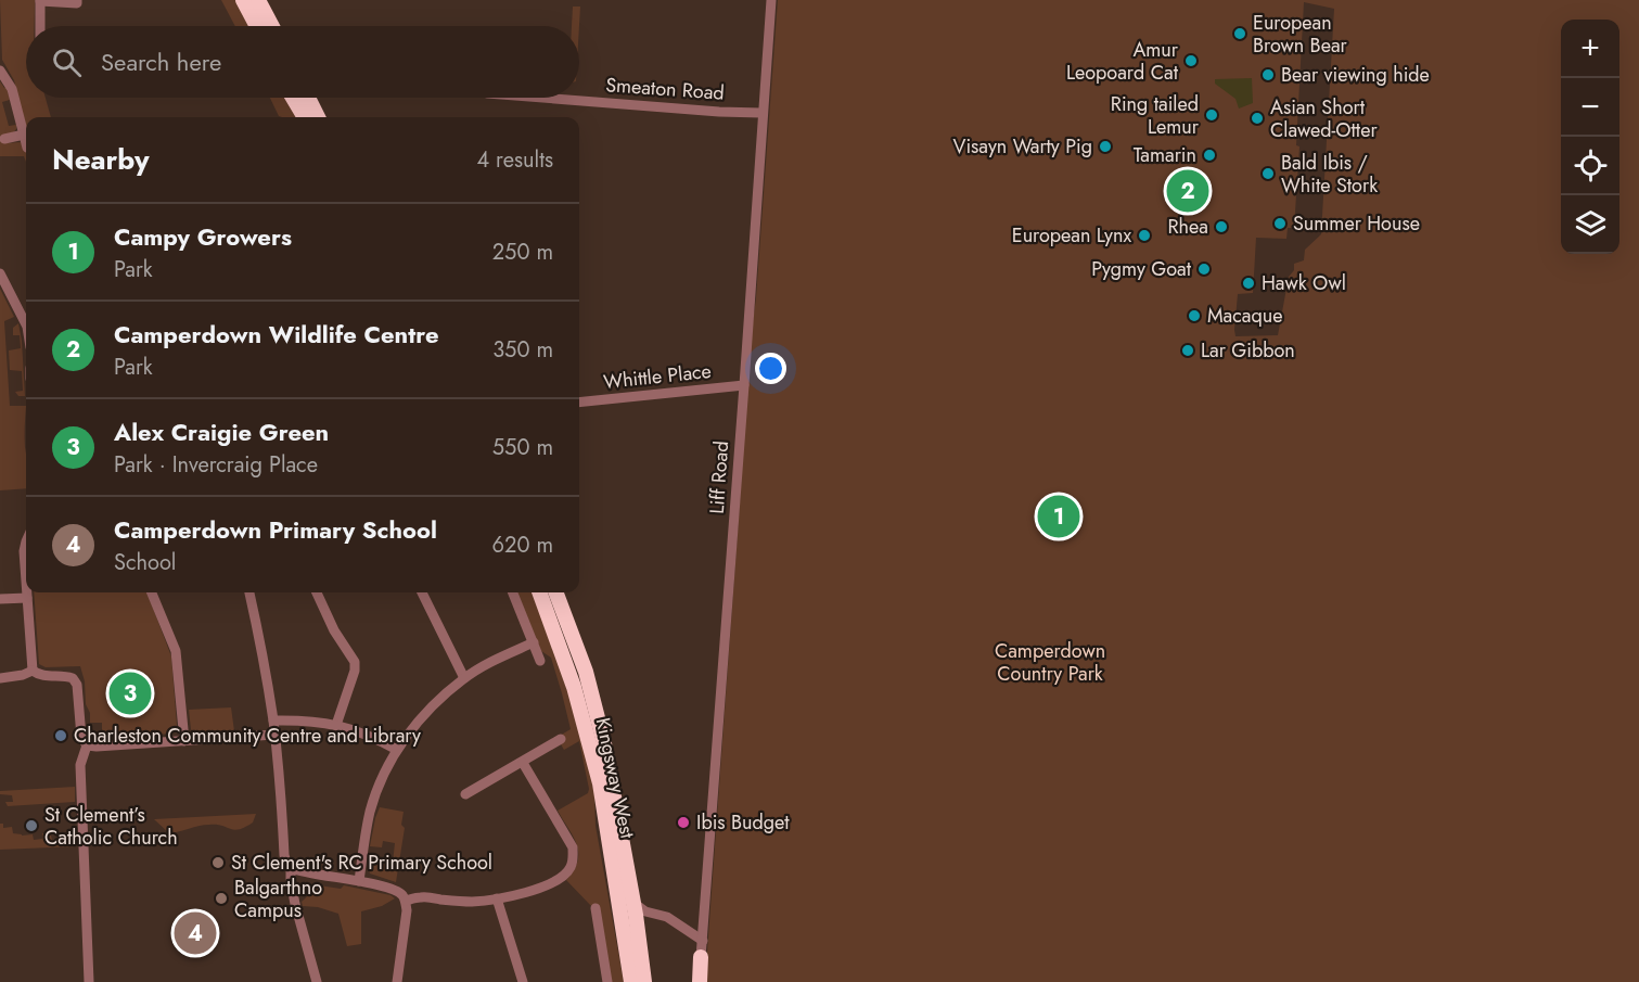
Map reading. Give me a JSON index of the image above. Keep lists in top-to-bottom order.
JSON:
{
  "streets": {
    "highway": ["Kingsway West"],
    "street": ["Smeaton Road", "Whittle Place", "Liff Road"]
  },
  "crossings": [
    ["Smeaton Road", "Liff Road"],
    ["Whittle Place", "Liff Road"]
  ],
  "parks": ["Camperdown Country Park"],
  "places": [
    "European Brown Bear",
    "Amur Leopoard Cat",
    "Bear viewing hide",
    "Ring tailed Lemur",
    "Asian Short Clawed-Otter",
    "Visayn Warty Pig",
    "Tamarin",
    "Bald Ibis / White Stork",
    "Summer House",
    "Rhea",
    "European Lynx",
    "Pygmy Goat",
    "Hawk Owl",
    "Macaque",
    "Lar Gibbon",
    "Charleston Community Centre and Library",
    "Ibis Budget",
    "St Clement’s Catholic Church",
    "St Clement's RC Primary School",
    "Balgarthno Campus"
  ],
  "page": {
    "map_buttons": ["+", "−"],
    "search": "Search here",
    "heading": ["Nearby", "4 results"],
    "pins": [
      "2",
      "1",
      "3",
      "4"
    ],
    "list": [
      {
        "mark": "1",
        "name": "Campy Growers",
        "note": "Park",
        "value": "250 m"
      },
      {
        "mark": "2",
        "name": "Camperdown Wildlife Centre",
        "note": "Park",
        "value": "350 m"
      },
      {
        "mark": "3",
        "name": "Alex Craigie Green",
        "note": "Park · Invercraig Place",
        "value": "550 m"
      },
      {
        "mark": "4",
        "name": "Camperdown Primary School",
        "note": "School",
        "value": "620 m"
      }
    ]
  }
}
